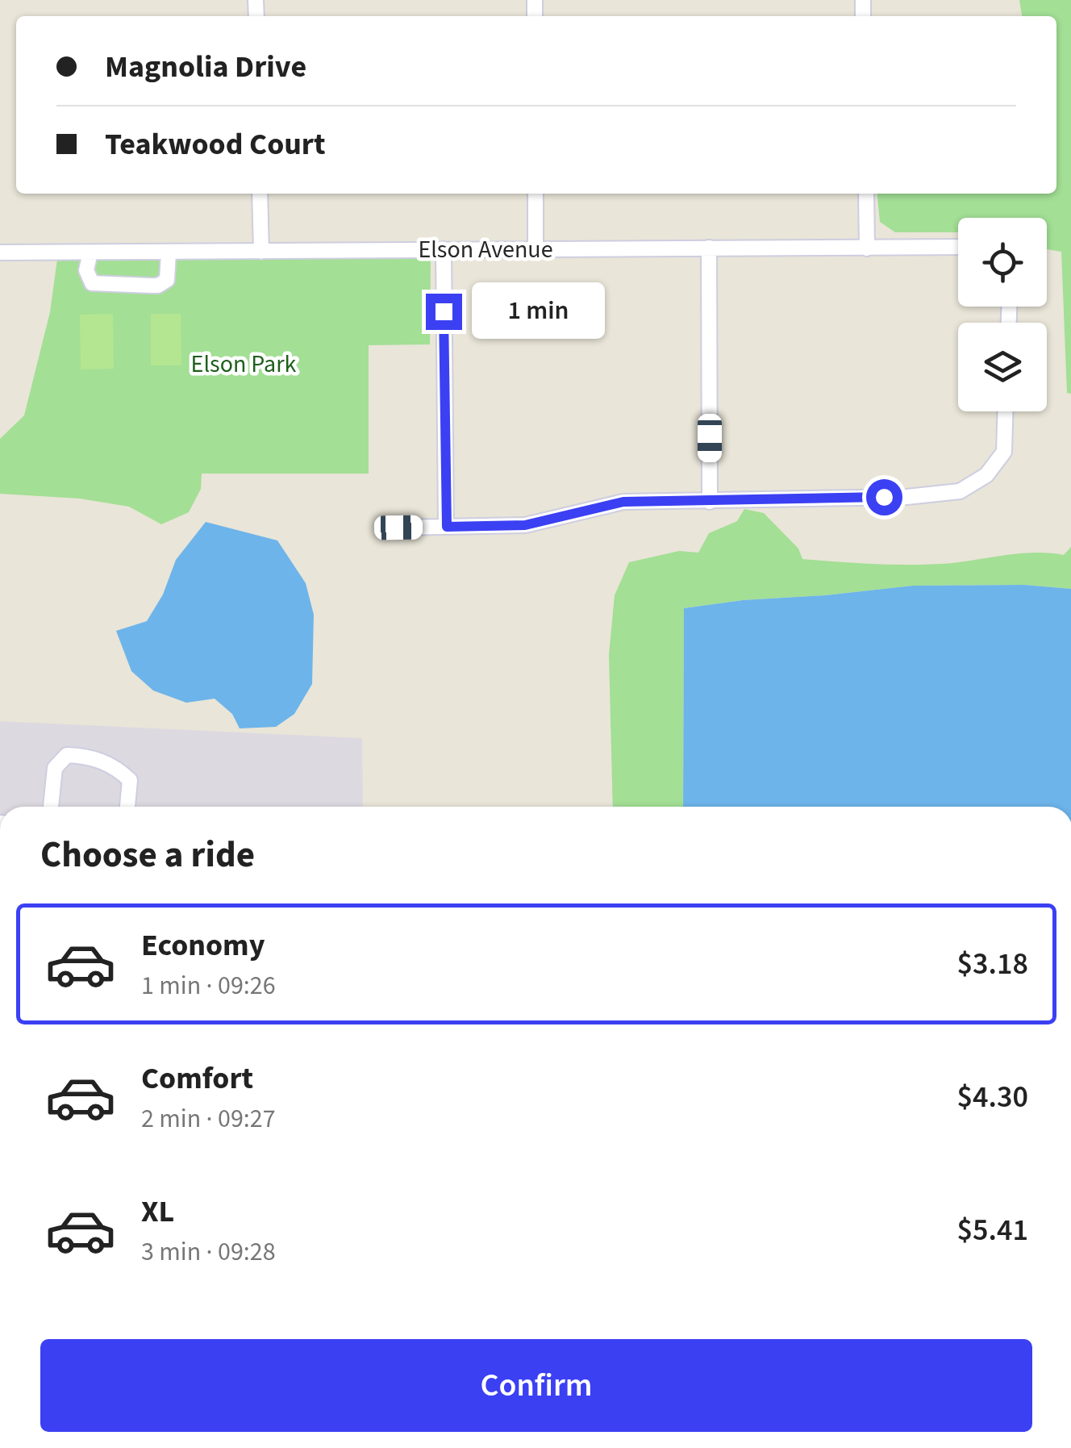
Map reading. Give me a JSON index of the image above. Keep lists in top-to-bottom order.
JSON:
{
  "streets": {
    "street": ["Elson Avenue"]
  },
  "parks": ["Elson Park"],
  "page": {
    "banner": ["Magnolia Drive", "Teakwood Court"],
    "bubble": "1 min",
    "heading": "Choose a ride",
    "list": [
      {
        "name": "Economy",
        "note": "1 min · 09:26",
        "value": "$3.18"
      },
      {
        "name": "Comfort",
        "note": "2 min · 09:27",
        "value": "$4.30"
      },
      {
        "name": "XL",
        "note": "3 min · 09:28",
        "value": "$5.41"
      }
    ],
    "buttons": "Confirm"
  }
}
